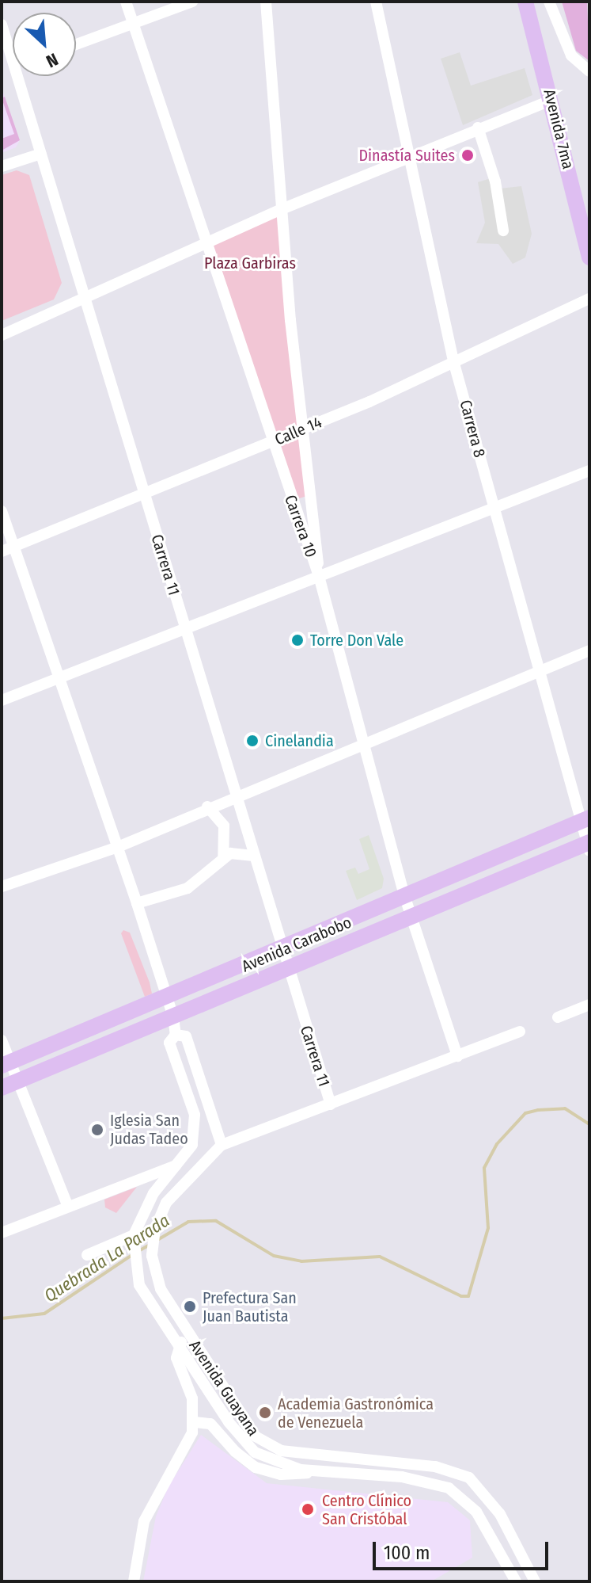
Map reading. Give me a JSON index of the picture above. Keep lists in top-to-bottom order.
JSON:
{
  "streets": {
    "main road": ["Avenida 7ma", "Avenida Carabobo"],
    "street": [
      "Carrera 8",
      "Calle 14",
      "Carrera 10",
      "Carrera 11",
      "Avenida Guayana"
    ]
  },
  "crossings": [
    ["Carrera 8", "Calle 14"],
    ["Carrera 8", "Avenida Carabobo"],
    ["Calle 14", "Carrera 10"],
    ["Calle 14", "Carrera 11"],
    ["Carrera 10", "Avenida Carabobo"],
    ["Carrera 11", "Avenida Carabobo"]
  ],
  "water": ["Quebrada La Parada"],
  "parks": ["Plaza Garbiras"],
  "places": [
    "Dinastía Suites",
    "Torre Don Vale",
    "Cinelandia",
    "Iglesia San Judas Tadeo",
    "Prefectura San Juan Bautista",
    "Academia Gastronómica de Venezuela",
    "Centro Clínico San Cristóbal"
  ],
  "scale_bar": "100 m",
  "north": "bottom right"
}
